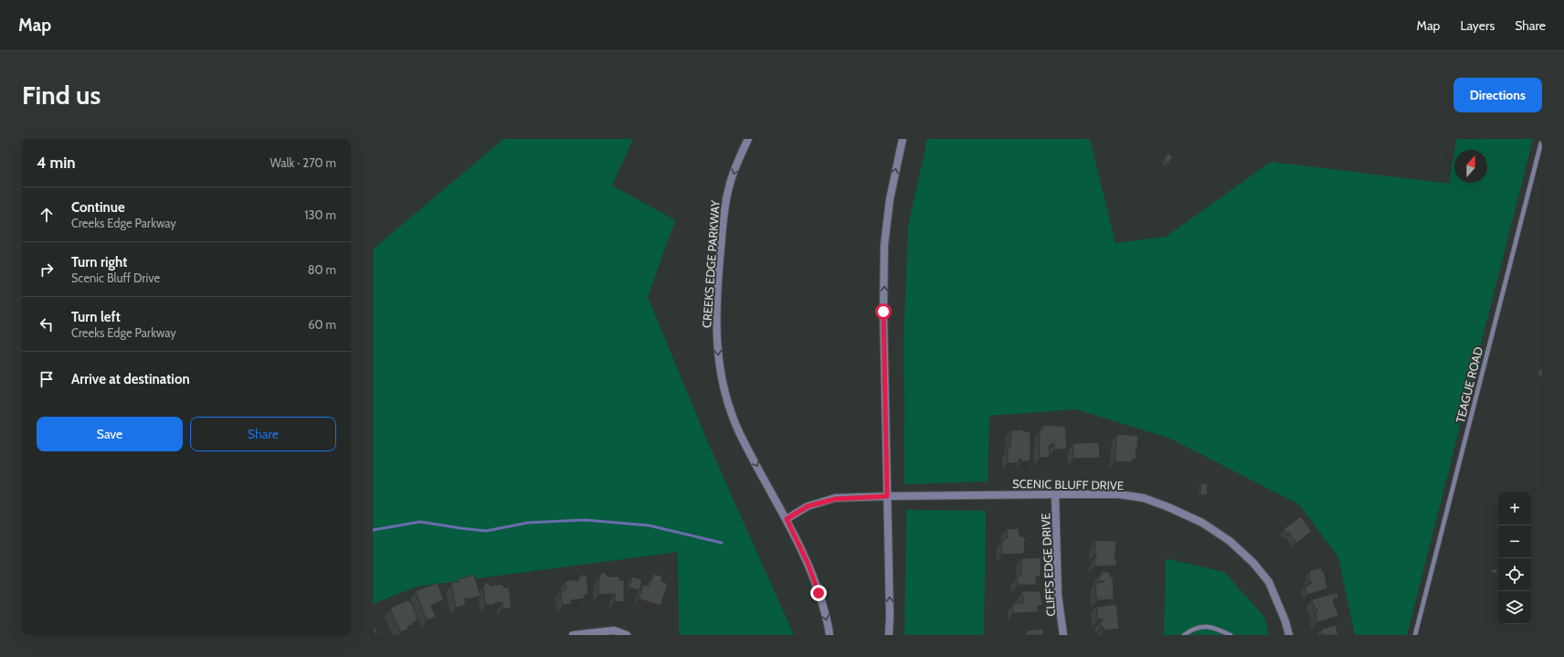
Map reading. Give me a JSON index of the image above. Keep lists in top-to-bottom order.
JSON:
{
  "streets": {
    "street": ["CREEKS EDGE PARKWAY", "SCENIC BLUFF DRIVE", "CLIFFS EDGE DRIVE"],
    "lane": ["TEAGUE ROAD"]
  },
  "crossings": [
    ["CREEKS EDGE PARKWAY", "SCENIC BLUFF DRIVE"],
    ["SCENIC BLUFF DRIVE", "CLIFFS EDGE DRIVE"]
  ],
  "one_way": ["CREEKS EDGE PARKWAY"],
  "north": "top",
  "page": {
    "header": "Map",
    "nav": ["Map", "Layers", "Share"],
    "buttons": [
      "Directions",
      ["Save", "Share"]
    ],
    "title": "Find us",
    "heading": ["4 min", "Walk · 270 m"],
    "list": [
      ["Continue", "Creeks Edge Parkway", "130 m"],
      ["Turn right", "Scenic Bluff Drive", "80 m"],
      ["Turn left", "Creeks Edge Parkway", "60 m"],
      "Arrive at destination"
    ],
    "map_buttons": ["+", "−"]
  }
}
